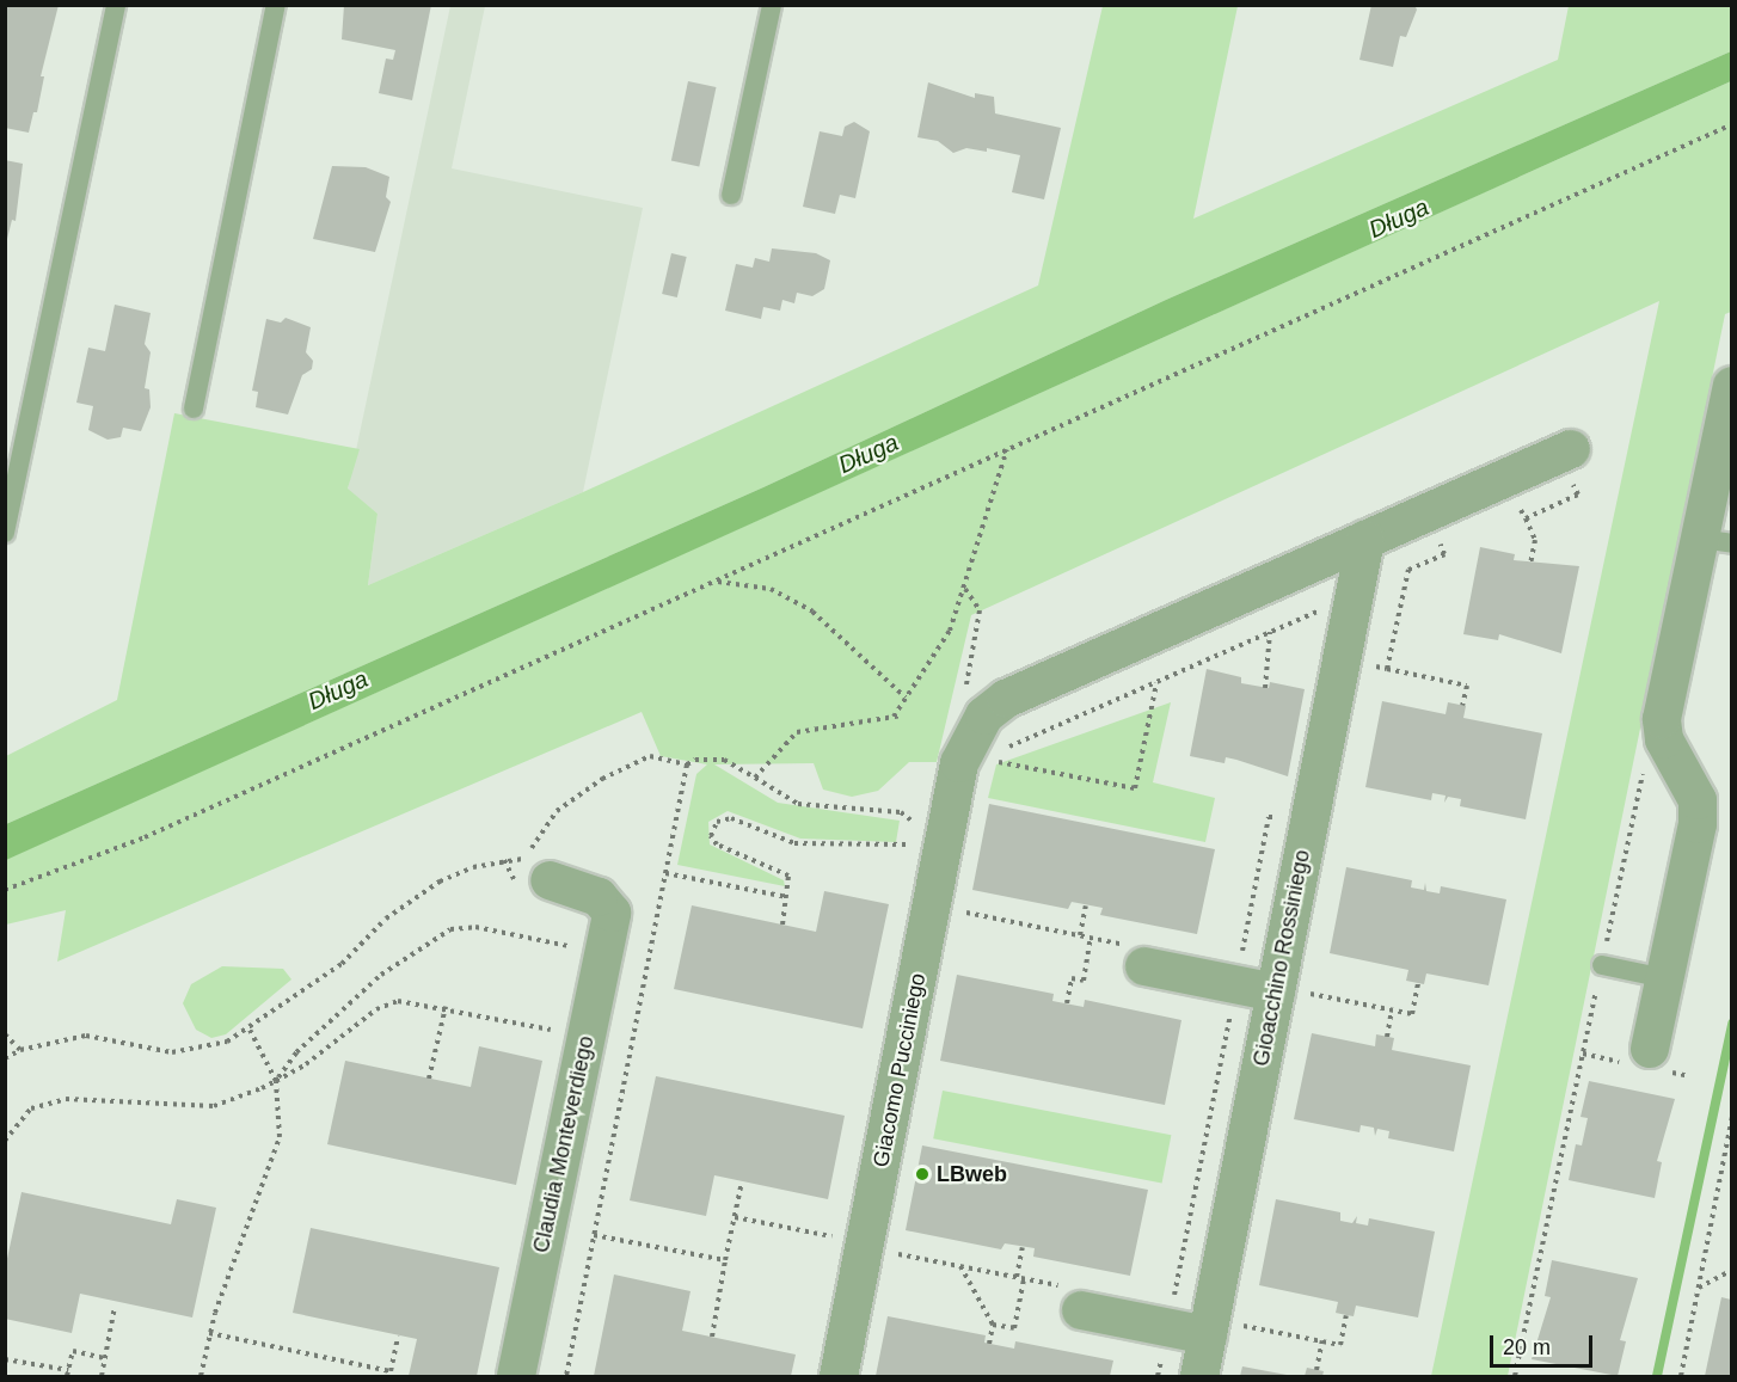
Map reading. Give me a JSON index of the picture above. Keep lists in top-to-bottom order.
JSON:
{
  "streets": {
    "street": ["Gioacchino Rossiniego", "Giacomo Pucciniego", "Claudia Monteverdiego"]
  },
  "crossings": [
    ["Gioacchino Rossiniego", "Giacomo Pucciniego"]
  ],
  "water": ["Długa"],
  "places": ["LBweb"],
  "scale_bar": "20 m"
}
